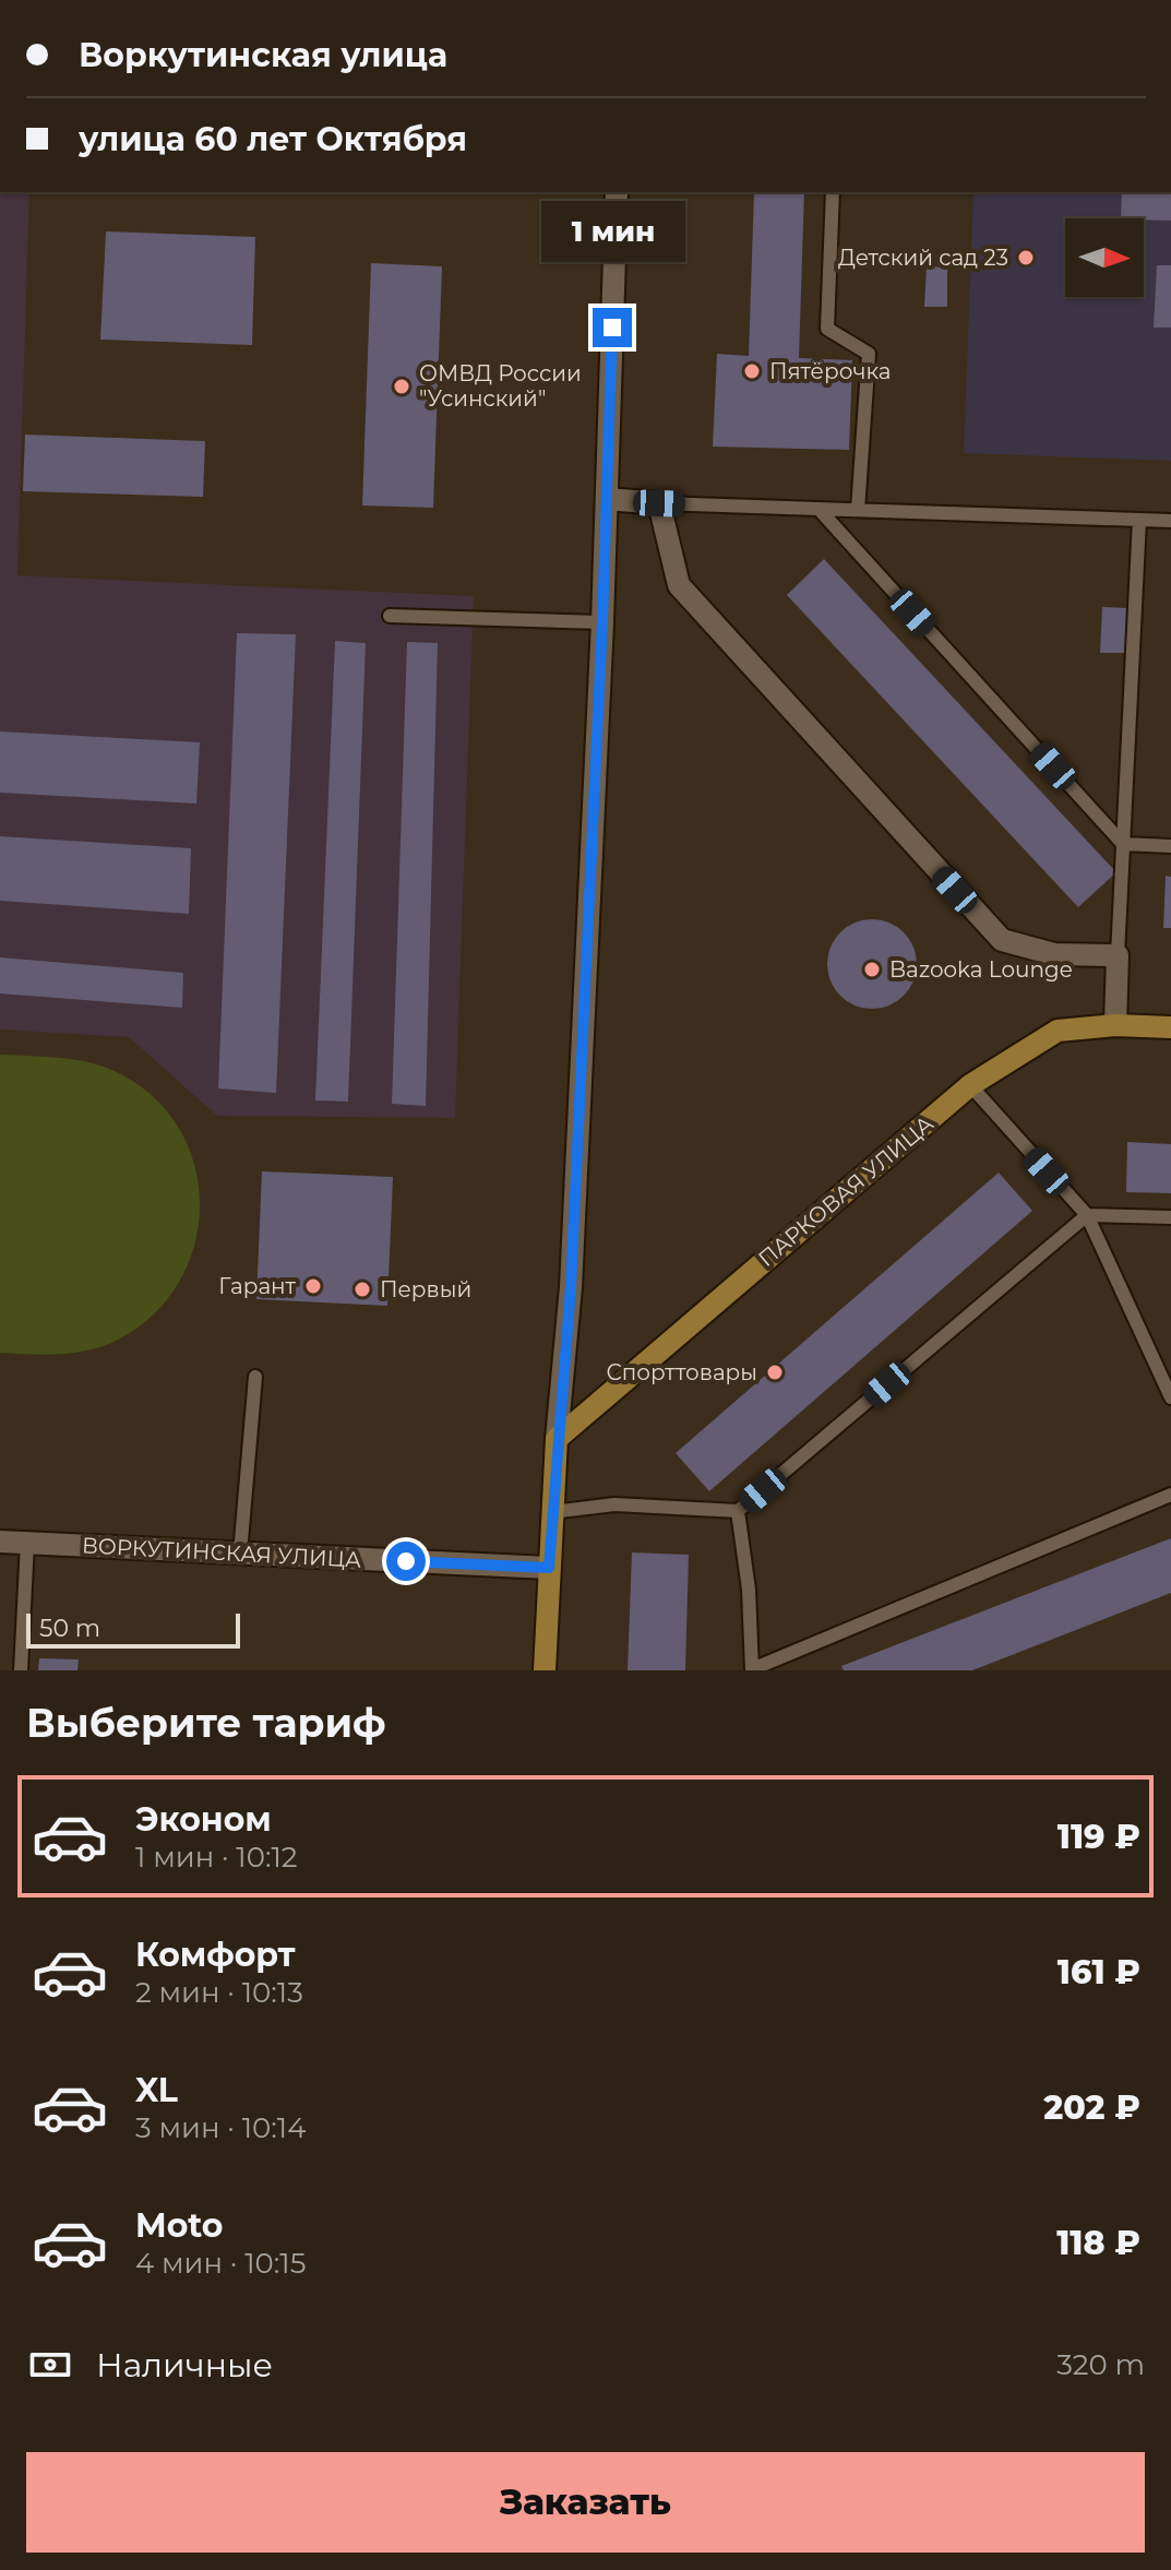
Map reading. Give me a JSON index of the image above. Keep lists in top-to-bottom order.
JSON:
{
  "streets": {
    "main road": ["ПАРКОВАЯ УЛИЦА"],
    "street": ["ВОРКУТИНСКАЯ УЛИЦА"]
  },
  "places": [
    "Детский сад 23",
    "Пятёрочка",
    "ОМВД России \"Усинский\"",
    "Bazooka Lounge",
    "Гарант",
    "Первый",
    "Спорттовары"
  ],
  "scale_bar": "50 m",
  "north": "right",
  "page": {
    "banner": ["Воркутинская улица", "улица 60 лет Октября"],
    "bubble": "1 мин",
    "scale": "50 m",
    "heading": "Выберите тариф",
    "list": [
      {
        "name": "Эконом",
        "note": "1 мин · 10:12",
        "value": "119 ₽"
      },
      {
        "name": "Комфорт",
        "note": "2 мин · 10:13",
        "value": "161 ₽"
      },
      {
        "name": "XL",
        "note": "3 мин · 10:14",
        "value": "202 ₽"
      },
      {
        "name": "Moto",
        "note": "4 мин · 10:15",
        "value": "118 ₽"
      }
    ],
    "pay": ["Наличные", "320 m"],
    "buttons": "Заказать"
  }
}
